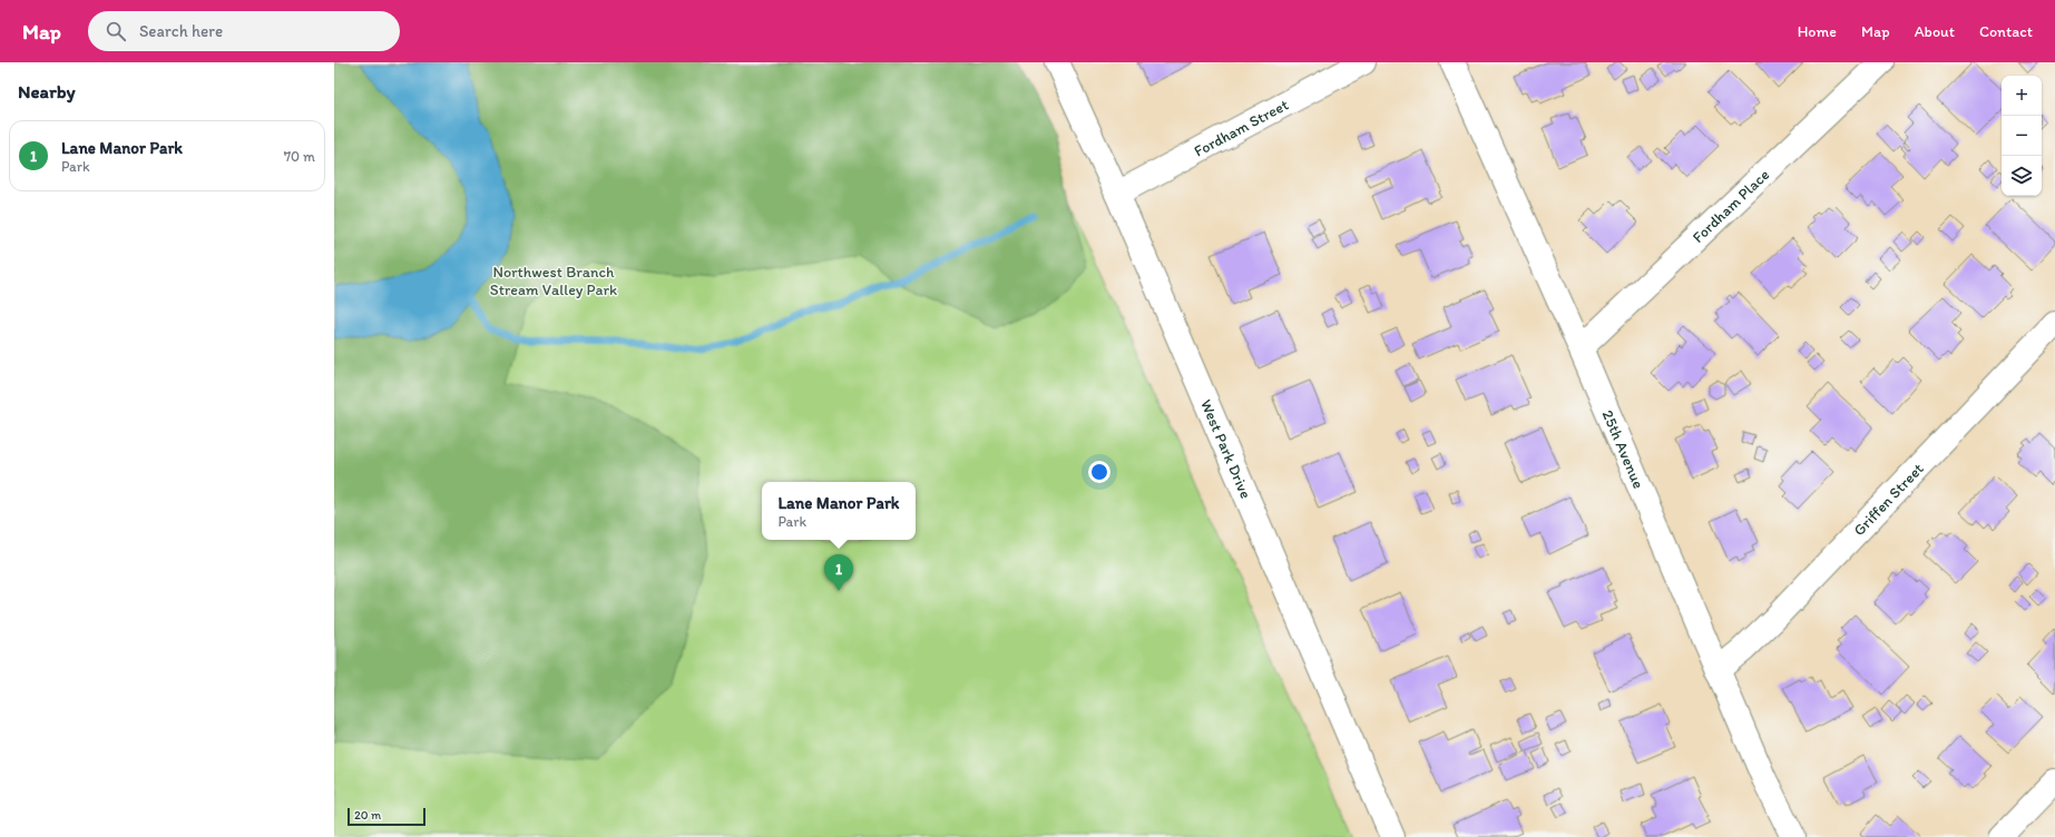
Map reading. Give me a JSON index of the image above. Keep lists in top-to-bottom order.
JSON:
{
  "streets": {
    "street": [
      "Fordham Street",
      "Fordham Place",
      "West Park Drive",
      "25th Avenue",
      "Griffen Street"
    ]
  },
  "crossings": [
    ["Fordham Street", "West Park Drive"],
    ["Fordham Place", "25th Avenue"],
    ["25th Avenue", "Griffen Street"]
  ],
  "parks": ["Northwest Branch Stream Valley Park"],
  "scale_bar": "20 m",
  "page": {
    "header": "Map",
    "search": "Search here",
    "nav": [
      "Home",
      "Map",
      "About",
      "Contact"
    ],
    "heading": "Nearby",
    "map_buttons": ["+", "−"],
    "list": [
      {
        "mark": "1",
        "name": "Lane Manor Park",
        "note": "Park",
        "value": "70 m"
      }
    ],
    "popup": ["Lane Manor Park", "Park"],
    "pins": "1",
    "scale": "20 m"
  }
}
